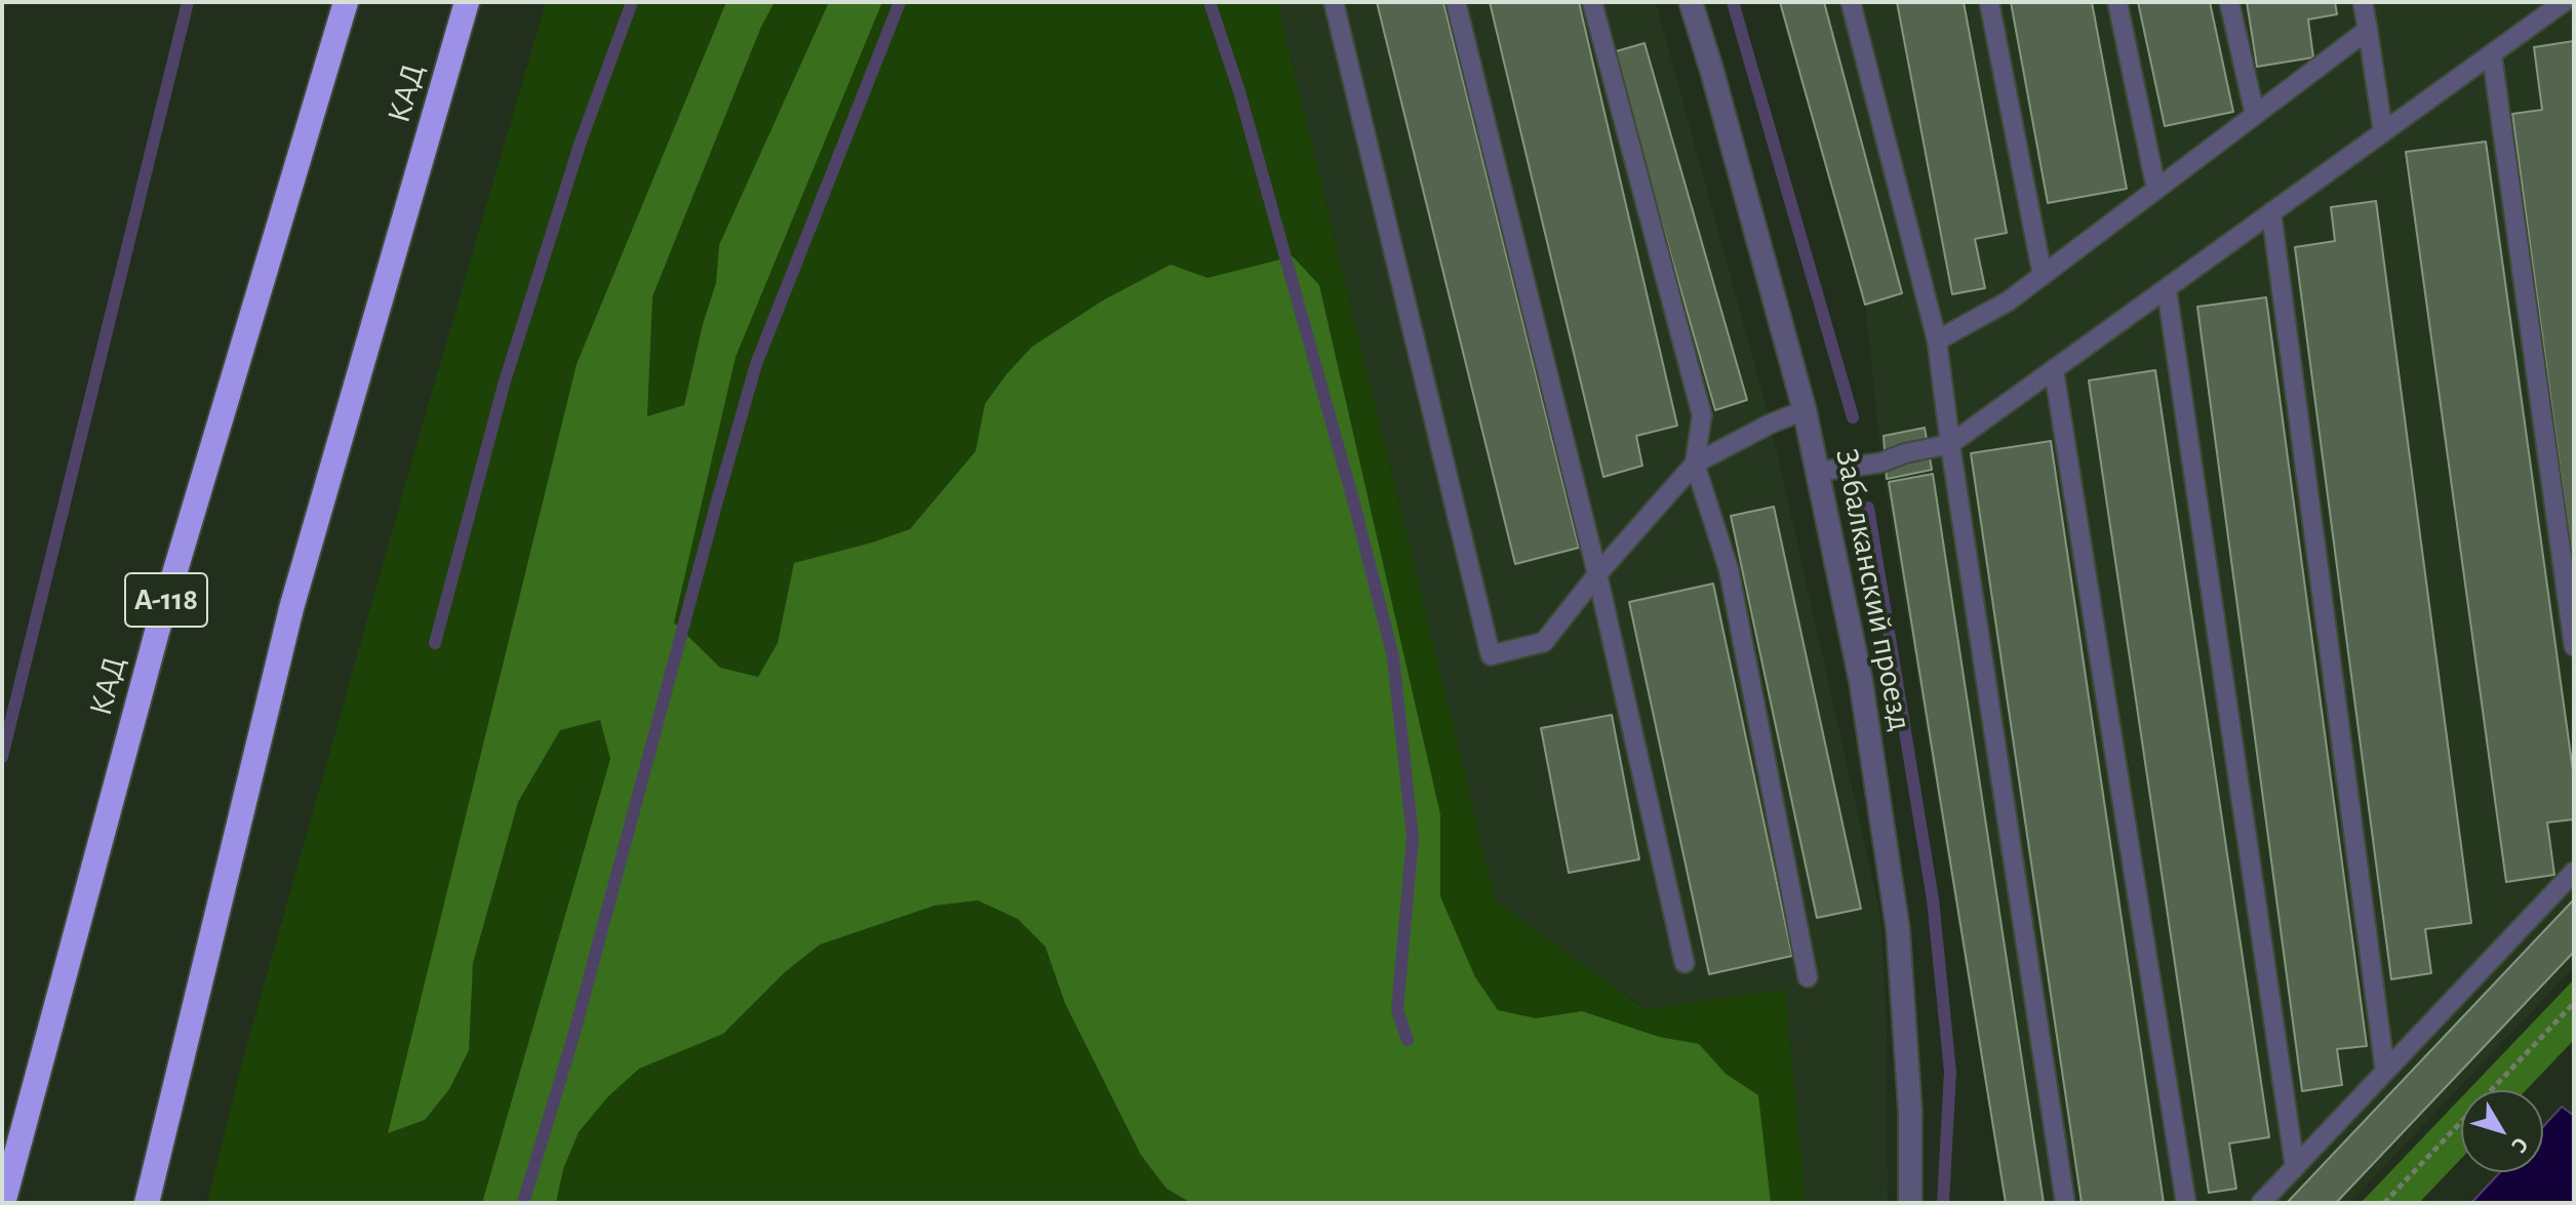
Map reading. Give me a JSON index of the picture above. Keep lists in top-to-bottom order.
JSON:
{
  "streets": {
    "highway": ["КАД", "А-118"],
    "street": ["Забалканский проезд"]
  },
  "north": "bottom right"
}
